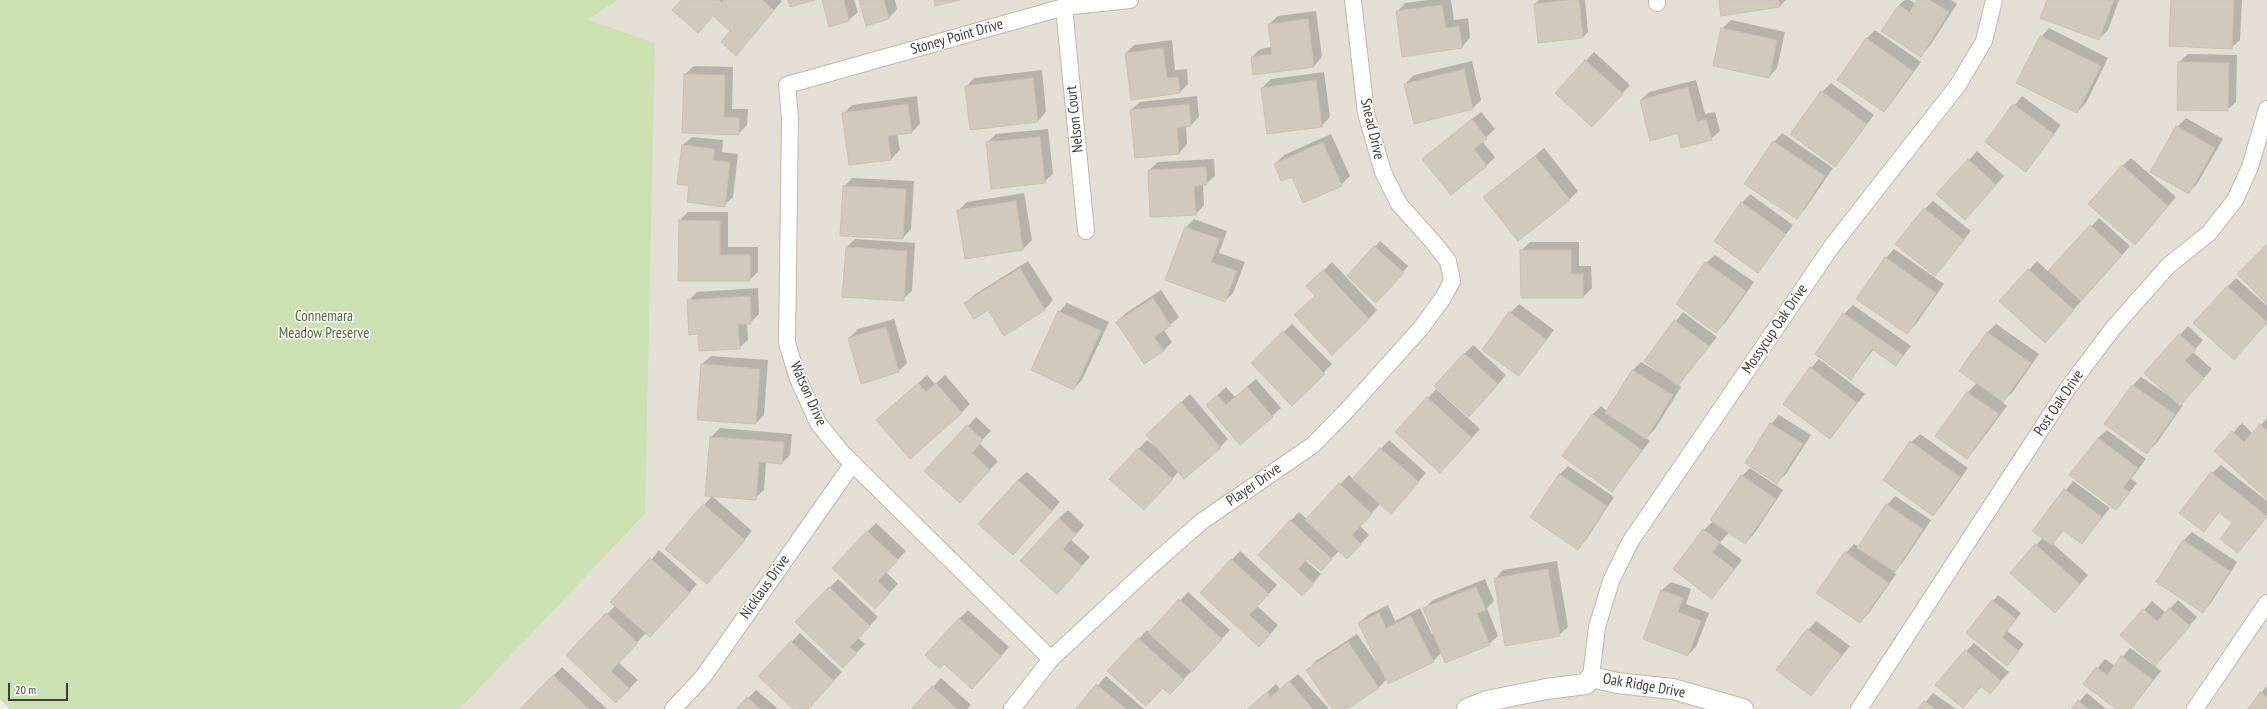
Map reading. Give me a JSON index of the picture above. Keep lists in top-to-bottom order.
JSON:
{
  "streets": {
    "street": [
      "Stoney Point Drive",
      "Nelson Court",
      "Snead Drive",
      "Mossycup Oak Drive",
      "Watson Drive",
      "Post Oak Drive",
      "Player Drive",
      "Nicklaus Drive",
      "Oak Ridge Drive"
    ]
  },
  "crossings": [
    ["Stoney Point Drive", "Nelson Court"],
    ["Stoney Point Drive", "Watson Drive"],
    ["Snead Drive", "Player Drive"],
    ["Mossycup Oak Drive", "Oak Ridge Drive"],
    ["Watson Drive", "Player Drive"],
    ["Watson Drive", "Nicklaus Drive"]
  ],
  "parks": ["Connemara Meadow Preserve"],
  "scale_bar": "20 m"
}
